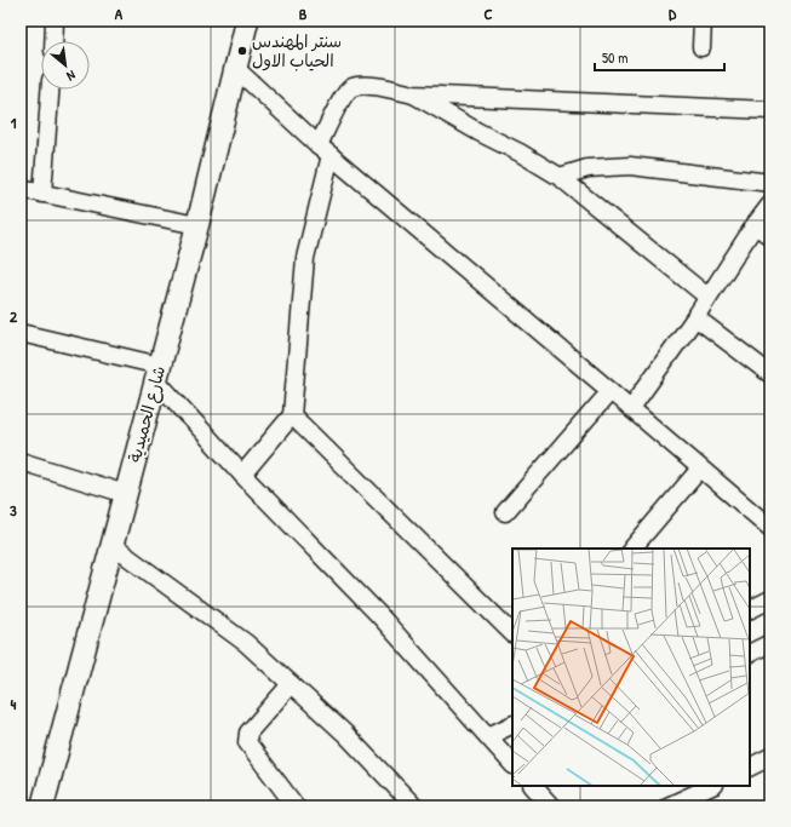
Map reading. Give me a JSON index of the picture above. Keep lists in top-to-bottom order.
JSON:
{
  "streets": {
    "street": ["شارع الحميدية"]
  },
  "places": ["سنتر المهندس الحياب الاول"],
  "scale_bar": "50 m",
  "north": "bottom right",
  "grid": {
    "columns": [
      "A",
      "B",
      "C",
      "D"
    ],
    "rows": [
      "1",
      "2",
      "3",
      "4"
    ]
  }
}
